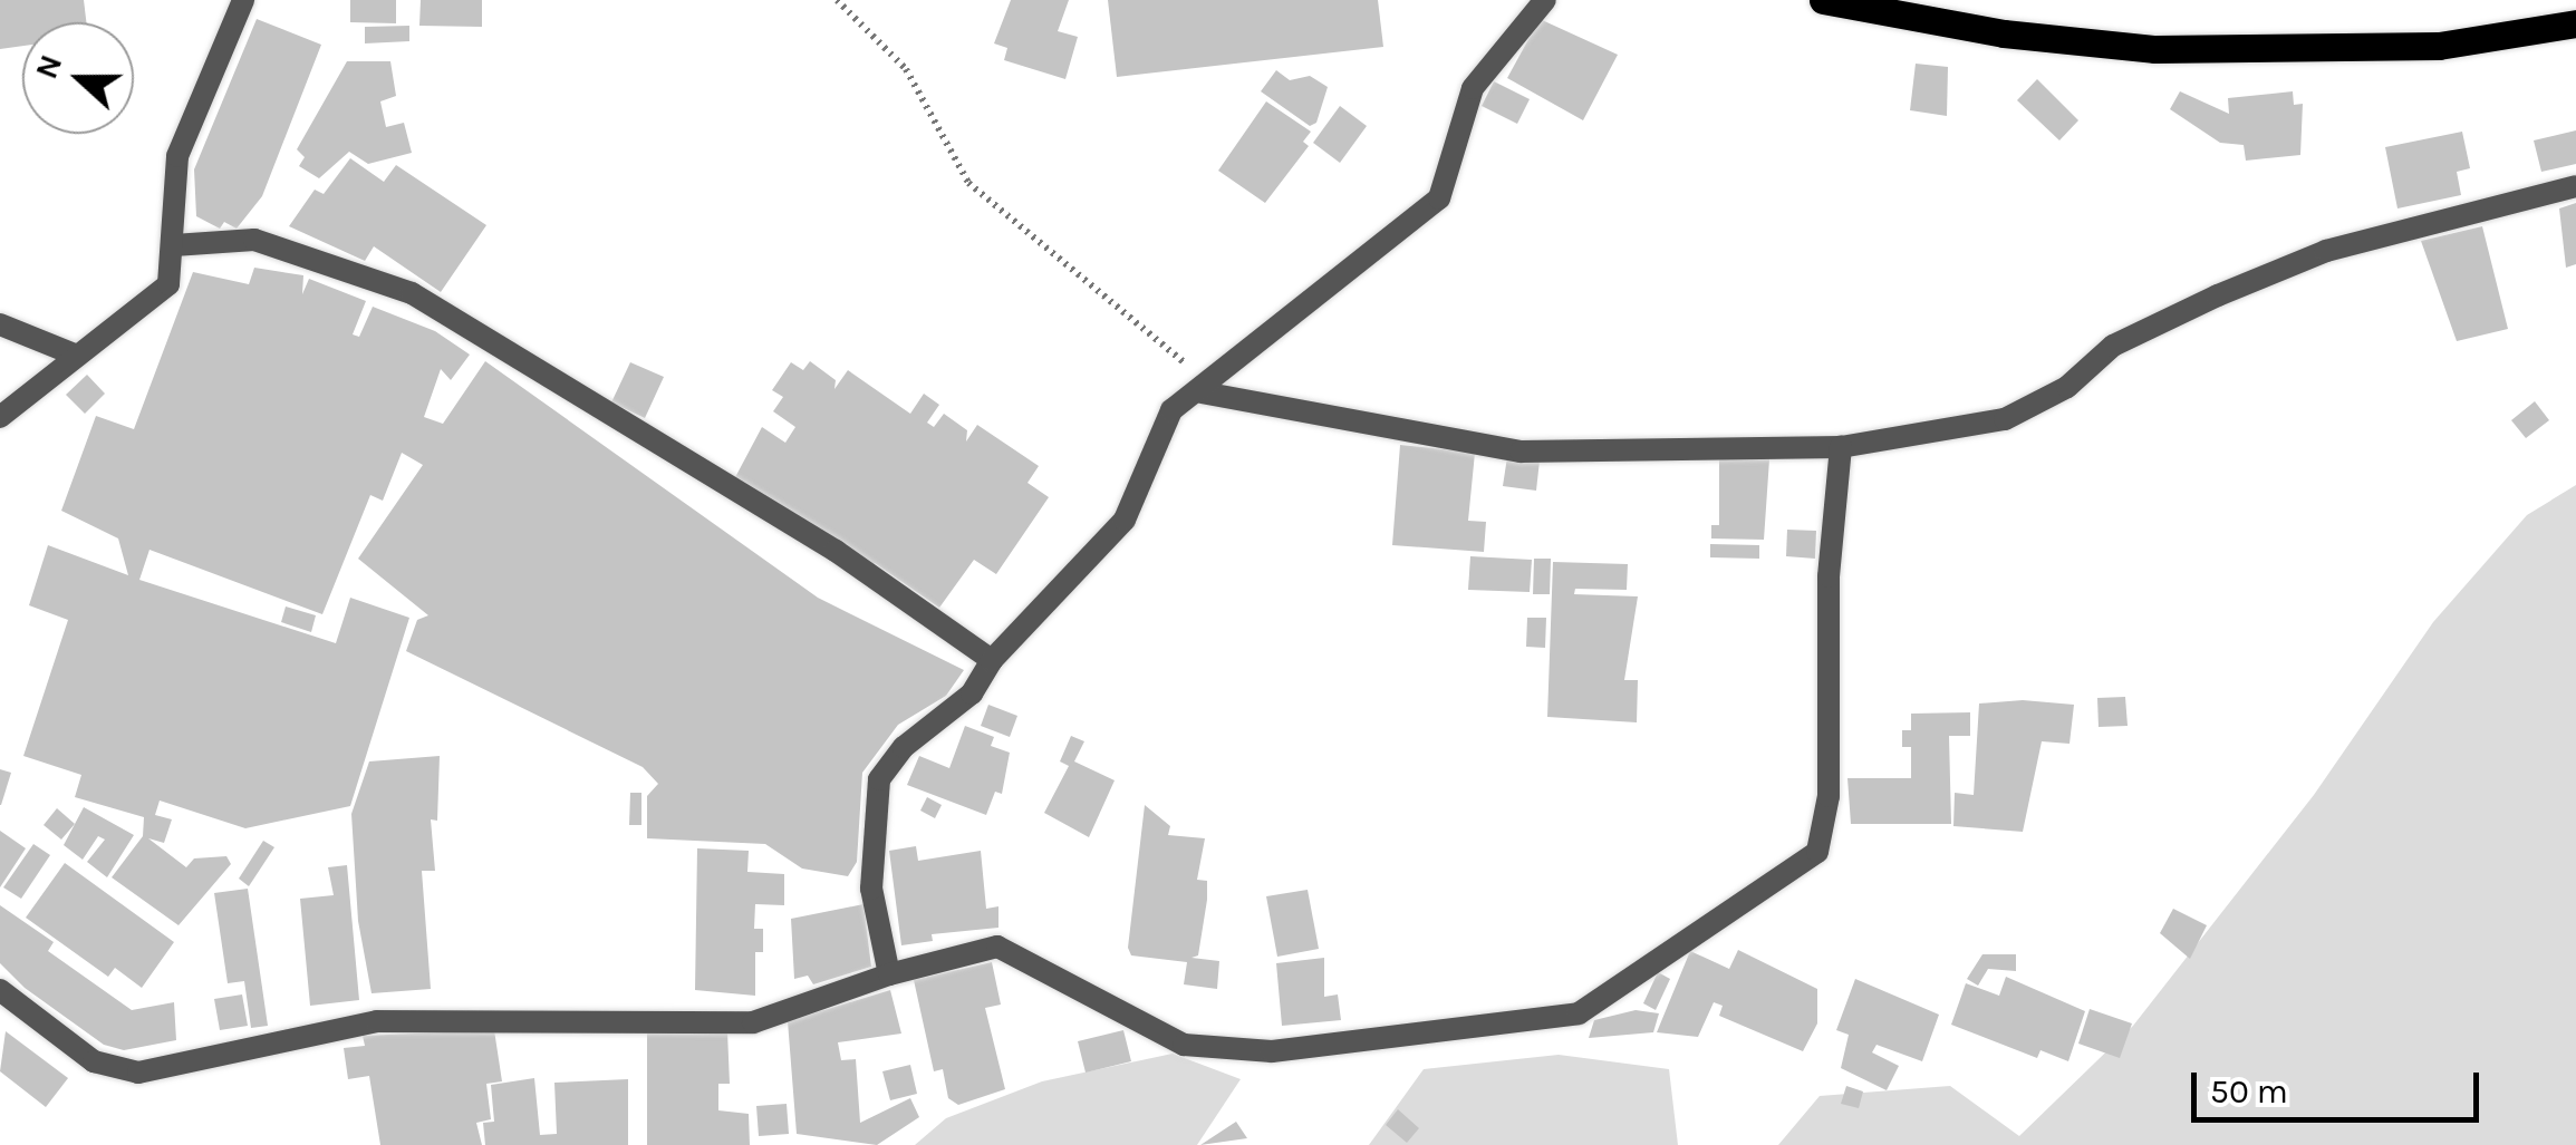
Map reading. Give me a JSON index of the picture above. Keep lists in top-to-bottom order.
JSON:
{
  "scale_bar": "50 m",
  "north": "left"
}
